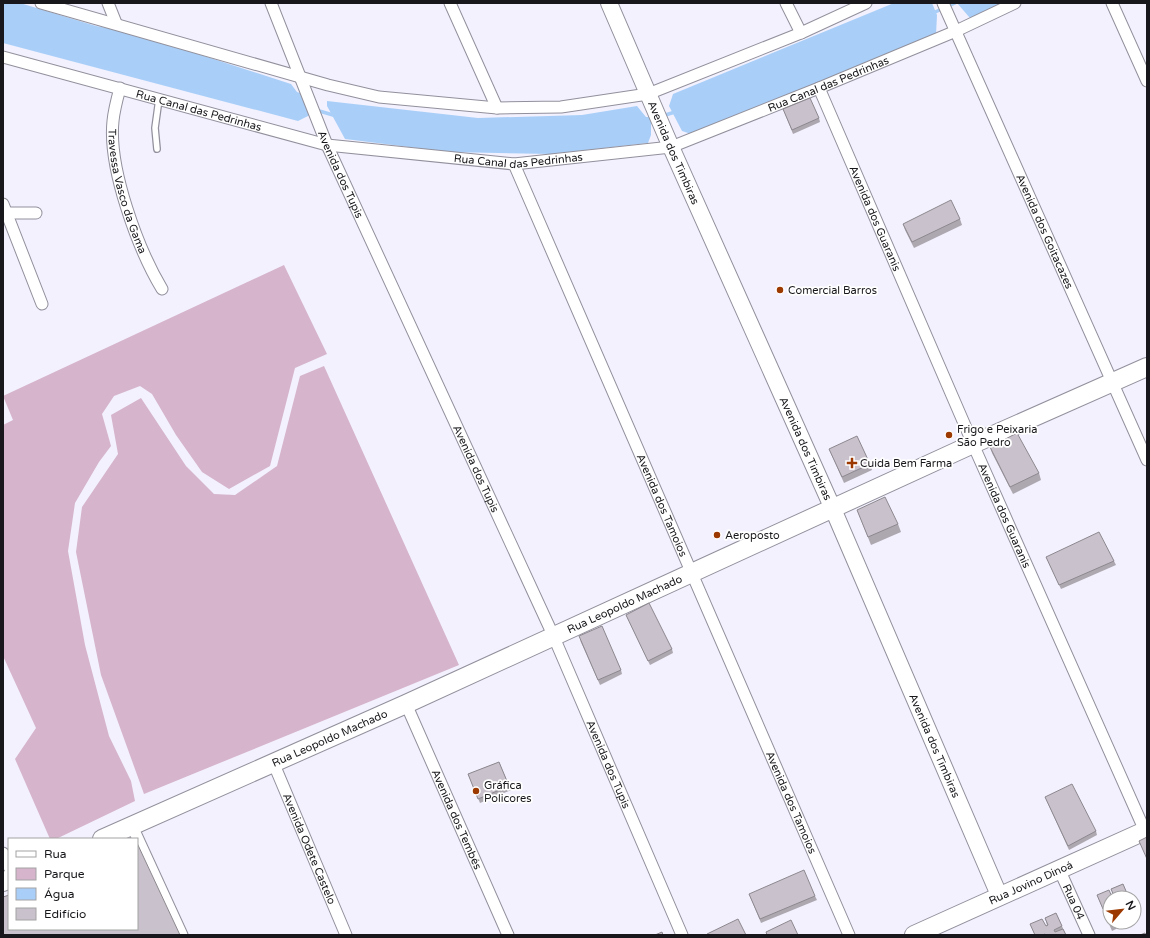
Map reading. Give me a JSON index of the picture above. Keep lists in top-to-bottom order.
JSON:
{
  "streets": {
    "main road": ["Rua Leopoldo Machado", "Rua Jovino Dinoá"],
    "street": [
      "Rua Canal das Pedrinhas",
      "Avenida dos Timbiras",
      "Avenida dos Tupis",
      "Travessa Vasco da Gama",
      "Avenida dos Guaranis",
      "Avenida dos Goitacazes",
      "Avenida dos Tamoios",
      "Avenida dos Tembés",
      "Avenida Odete Castelo",
      "Rua 04"
    ]
  },
  "crossings": [
    ["Rua Canal das Pedrinhas", "Avenida dos Timbiras"],
    ["Rua Canal das Pedrinhas", "Avenida dos Tupis"],
    ["Rua Canal das Pedrinhas", "Travessa Vasco da Gama"],
    ["Rua Canal das Pedrinhas", "Avenida dos Guaranis"],
    ["Rua Canal das Pedrinhas", "Avenida dos Goitacazes"],
    ["Rua Canal das Pedrinhas", "Avenida dos Tamoios"],
    ["Avenida dos Timbiras", "Rua Leopoldo Machado"],
    ["Avenida dos Timbiras", "Rua Jovino Dinoá"],
    ["Avenida dos Tupis", "Rua Leopoldo Machado"],
    ["Avenida dos Guaranis", "Rua Leopoldo Machado"],
    ["Avenida dos Guaranis", "Rua Jovino Dinoá"],
    ["Avenida dos Goitacazes", "Rua Leopoldo Machado"],
    ["Avenida dos Tamoios", "Rua Leopoldo Machado"],
    ["Rua Leopoldo Machado", "Avenida dos Tembés"],
    ["Rua Leopoldo Machado", "Avenida Odete Castelo"],
    ["Rua Jovino Dinoá", "Rua 04"]
  ],
  "places": {
    "other": [
      "Comercial Barros",
      "Frigo e Peixaria São Pedro",
      "Aeroposto",
      "Gráfica Policores"
    ],
    "health": ["Cuida Bem Farma"]
  },
  "legend": [
    "Rua",
    "Parque",
    "Água",
    "Edifício"
  ],
  "north": "top right"
}
